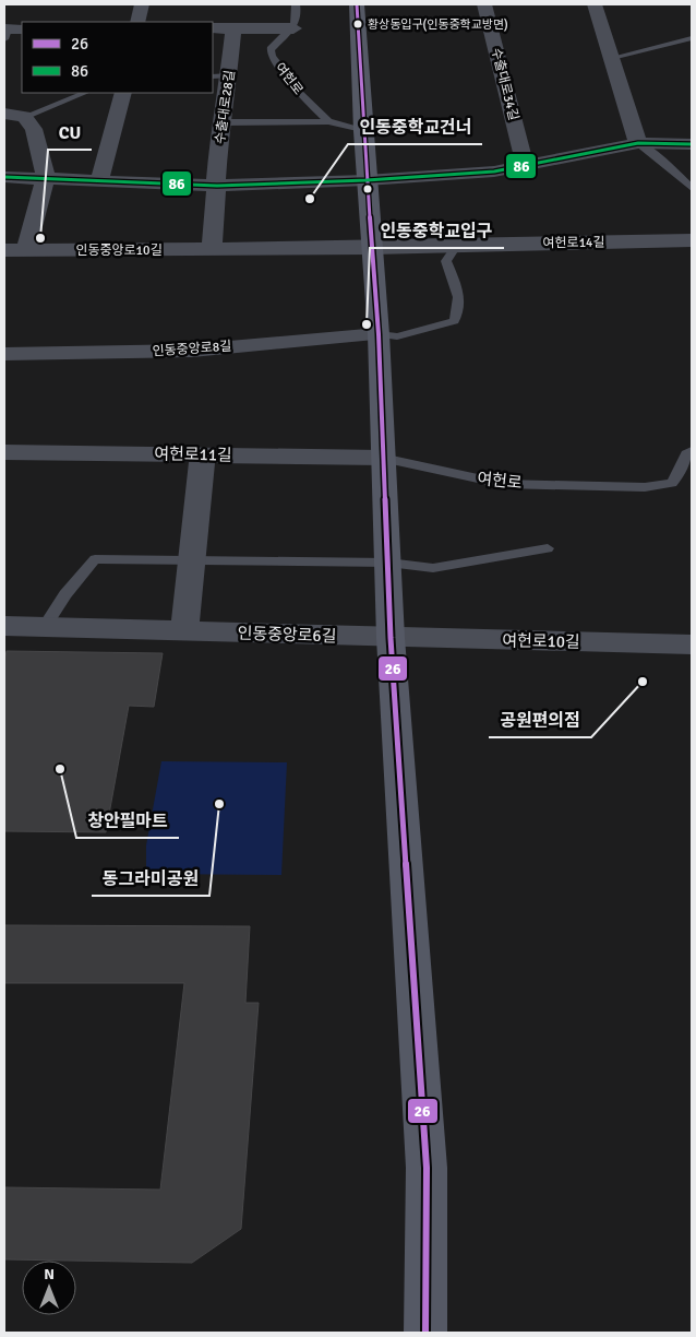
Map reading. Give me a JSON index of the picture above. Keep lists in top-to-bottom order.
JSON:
{
  "streets": {
    "street": [
      "수출대로34길",
      "수출대로28길",
      "여헌로14길",
      "인동중앙로10길",
      "인동중앙로8길",
      "여헌로11길",
      "인동중앙로6길",
      "여헌로10길"
    ],
    "lane": ["여헌로"]
  },
  "crossings": [
    ["여헌로", "여헌로11길"],
    ["여헌로14길", "인동중앙로10길"],
    ["인동중앙로6길", "여헌로10길"]
  ],
  "places": [
    "황상동입구(인동중학교방면)",
    "인동중학교건너",
    "CU",
    "인동중학교입구",
    "공원편의점",
    "창안필마트",
    "동그라미공원"
  ],
  "lines": ["transit line 26", "transit line 86"],
  "legend": ["26", "86"],
  "north": "top"
}
